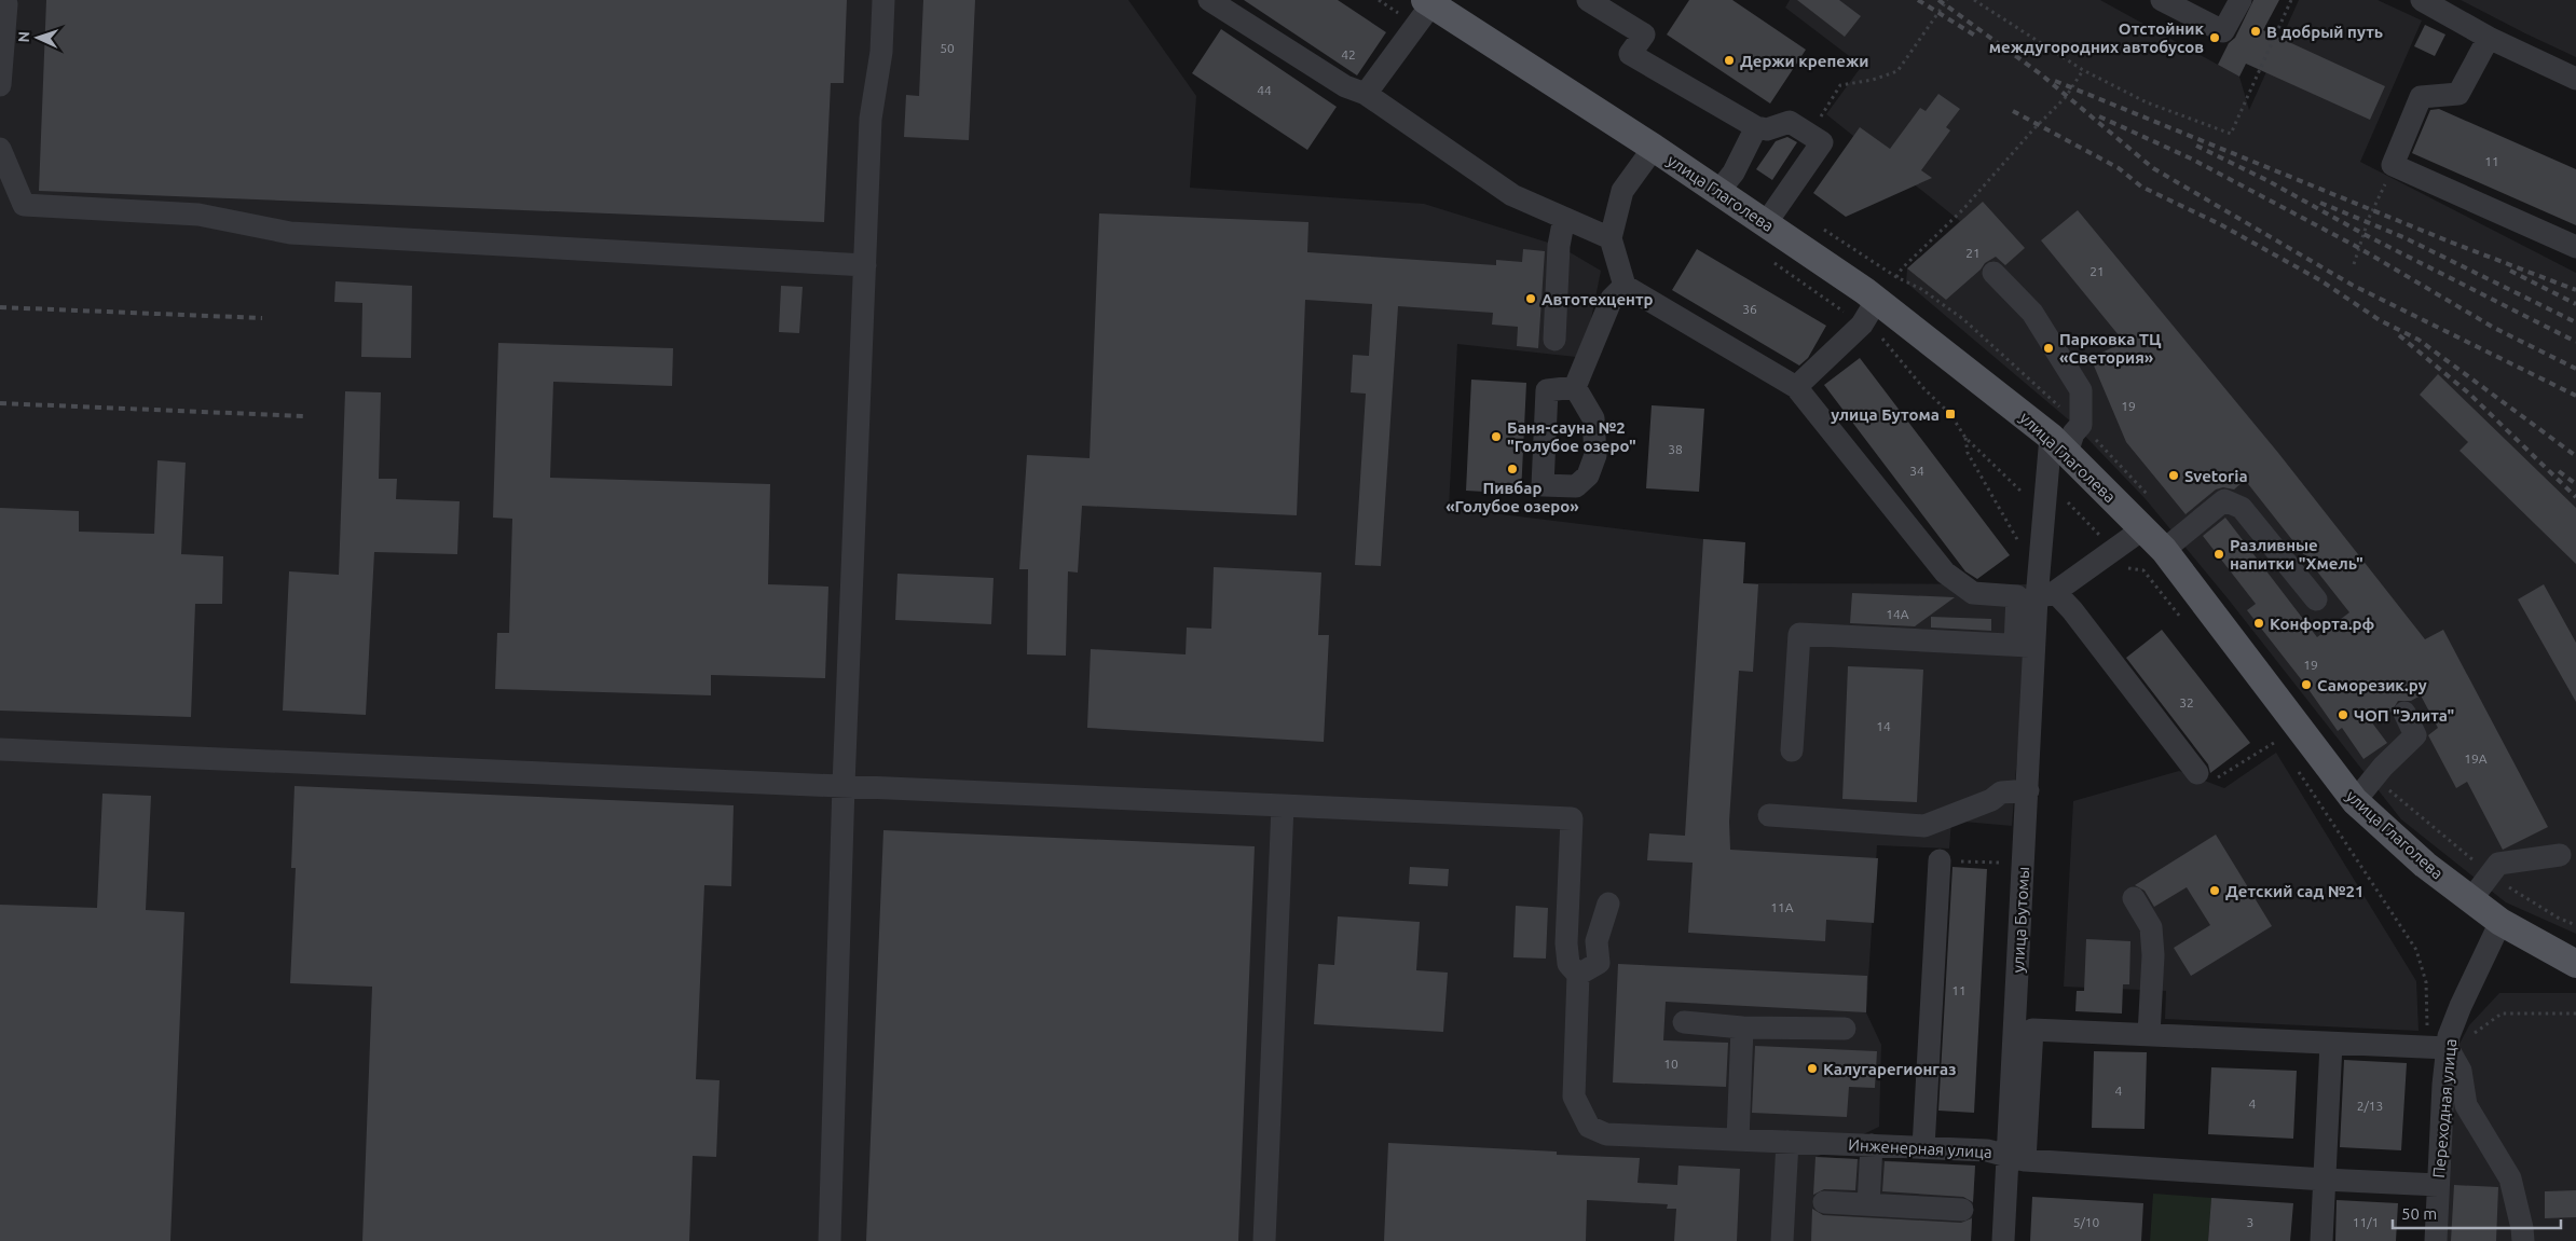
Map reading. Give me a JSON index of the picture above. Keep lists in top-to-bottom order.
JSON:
{
  "streets": {
    "main road": ["улица Глаголева"],
    "street": ["улица Бутомы", "Переходная улица", "Инженерная улица"]
  },
  "crossings": [
    ["улица Глаголева", "улица Бутомы"],
    ["улица Глаголева", "Переходная улица"],
    ["улица Бутомы", "Инженерная улица"],
    ["Переходная улица", "Инженерная улица"]
  ],
  "places": {
    "other": [
      "В добрый путь",
      "Отстойник междугородних автобусов",
      "Держи крепежи",
      "Автотехцентр",
      "Парковка ТЦ «Светория»",
      "Баня-сауна №2 \"Голубое озеро\"",
      "Пивбар «Голубое озеро»",
      "Svetoria",
      "Разливные напитки \"Хмель\"",
      "Конфорта.рф",
      "Саморезик.ру",
      "ЧОП \"Элита\"",
      "Детский сад №21",
      "Калугарегионгаз"
    ],
    "transit": ["улица Бутома"]
  },
  "house_numbers": [
    "50",
    "42",
    "44",
    "11",
    "21",
    "21",
    "36",
    "19",
    "38",
    "34",
    "14А",
    "19",
    "32",
    "14",
    "19А",
    "11А",
    "11",
    "10",
    "4",
    "4",
    "2/13",
    "5/10",
    "3",
    "11/1"
  ],
  "scale_bar": "50 m",
  "north": "left"
}
